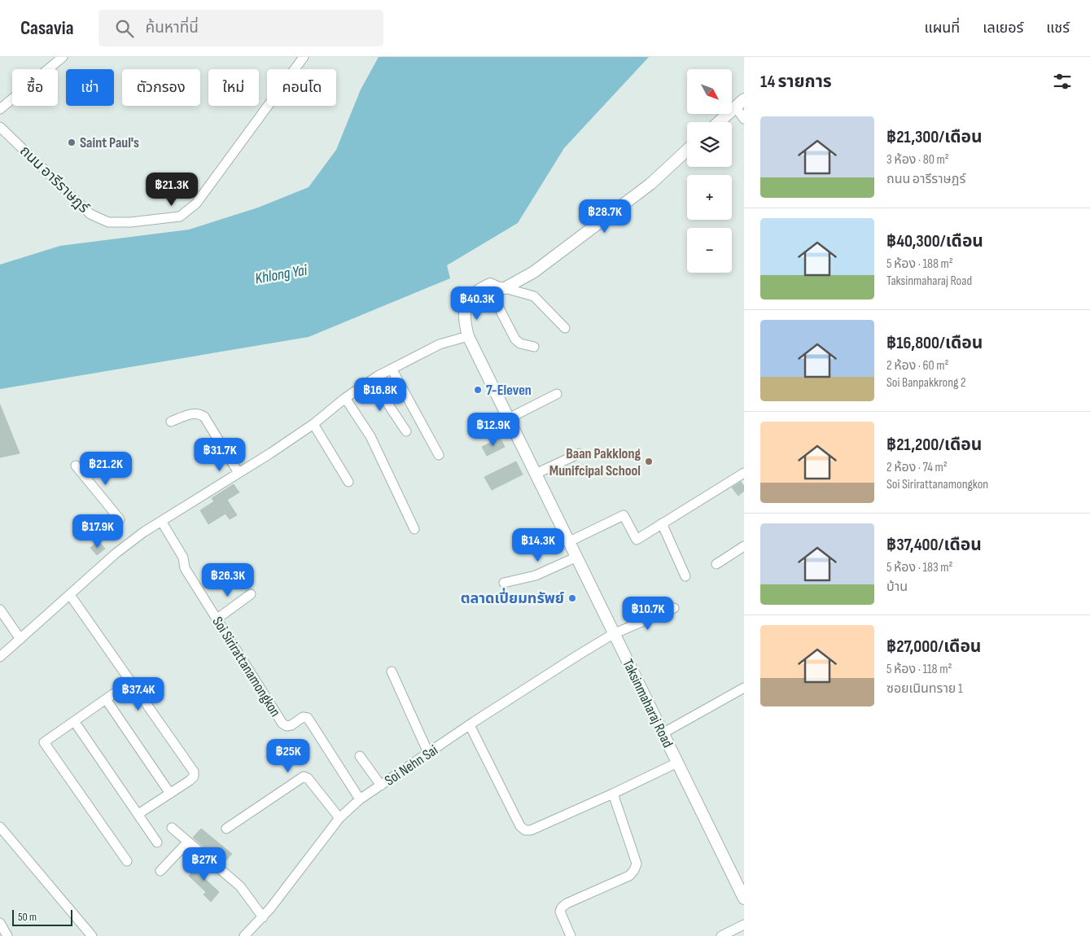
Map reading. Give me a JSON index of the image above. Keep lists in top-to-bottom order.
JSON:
{
  "streets": {
    "street": [
      "ถนน อารีราษฎร์",
      "Soi Sirirattanamongkon",
      "Taksinmaharaj Road",
      "Soi Nehn Sai"
    ]
  },
  "crossings": [
    ["Soi Sirirattanamongkon", "Soi Nehn Sai"],
    ["Taksinmaharaj Road", "Soi Nehn Sai"]
  ],
  "water": ["Khlong Yai"],
  "places": [
    "Saint Paul's",
    "7-Eleven",
    "Baan Pakklong Munifcipal School",
    "ตลาดเปี่ยมทรัพย์"
  ],
  "scale_bar": "50 m",
  "north": "bottom right",
  "page": {
    "header": "Casavia",
    "search": "ค้นหาที่นี่",
    "nav": ["แผนที่", "เลเยอร์", "แชร์"],
    "heading": "14 รายการ",
    "map_buttons": ["+", "−"],
    "chip": [
      "ซื้อ",
      "เช่า",
      "ตัวกรอง",
      "ใหม่",
      "คอนโด"
    ],
    "list": [
      {
        "name": "฿21,300/เดือน",
        "note": "3 ห้อง · 80 m² · ถนน อารีราษฎร์"
      },
      {
        "name": "฿40,300/เดือน",
        "note": "5 ห้อง · 188 m² · Taksinmaharaj Road"
      },
      {
        "name": "฿16,800/เดือน",
        "note": "2 ห้อง · 60 m² · Soi Banpakkrong 2"
      },
      {
        "name": "฿21,200/เดือน",
        "note": "2 ห้อง · 74 m² · Soi Sirirattanamongkon"
      },
      {
        "name": "฿37,400/เดือน",
        "note": "5 ห้อง · 183 m² · บ้าน"
      },
      {
        "name": "฿27,000/เดือน",
        "note": "5 ห้อง · 118 m² · ซอยเนินทราย 1"
      }
    ],
    "price": [
      "฿21.3K",
      "฿28.7K",
      "฿40.3K",
      "฿16.8K",
      "฿12.9K",
      "฿31.7K",
      "฿21.2K",
      "฿17.9K",
      "฿14.3K",
      "฿26.3K",
      "฿10.7K",
      "฿37.4K",
      "฿25K",
      "฿27K"
    ],
    "scale": "50 m"
  }
}
